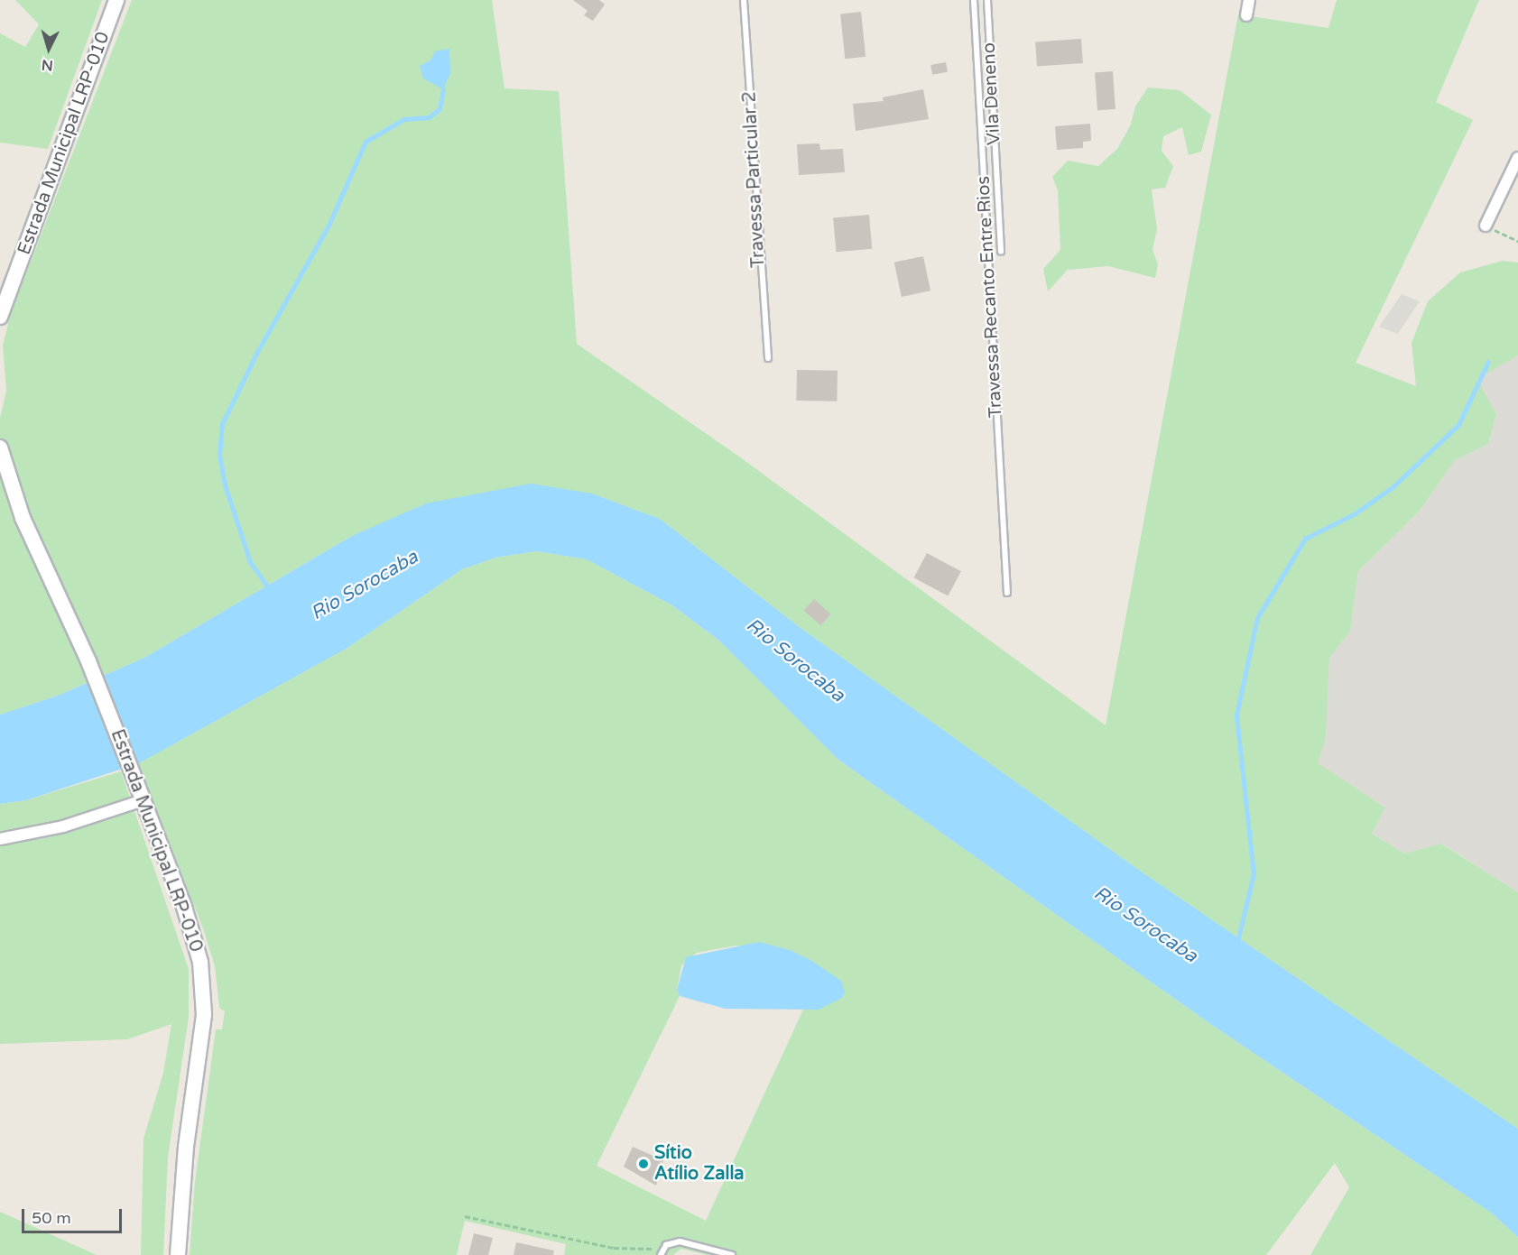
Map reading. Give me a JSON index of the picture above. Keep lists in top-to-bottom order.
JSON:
{
  "streets": {
    "street": ["Estrada Municipal LRP-010"],
    "lane": ["Vila Deneno", "Travessa Particular 2", "Travessa Recanto Entre Rios"]
  },
  "water": ["Rio Sorocaba"],
  "places": ["Sítio Atílio Zalla"],
  "scale_bar": "50 m",
  "north": "bottom"
}
